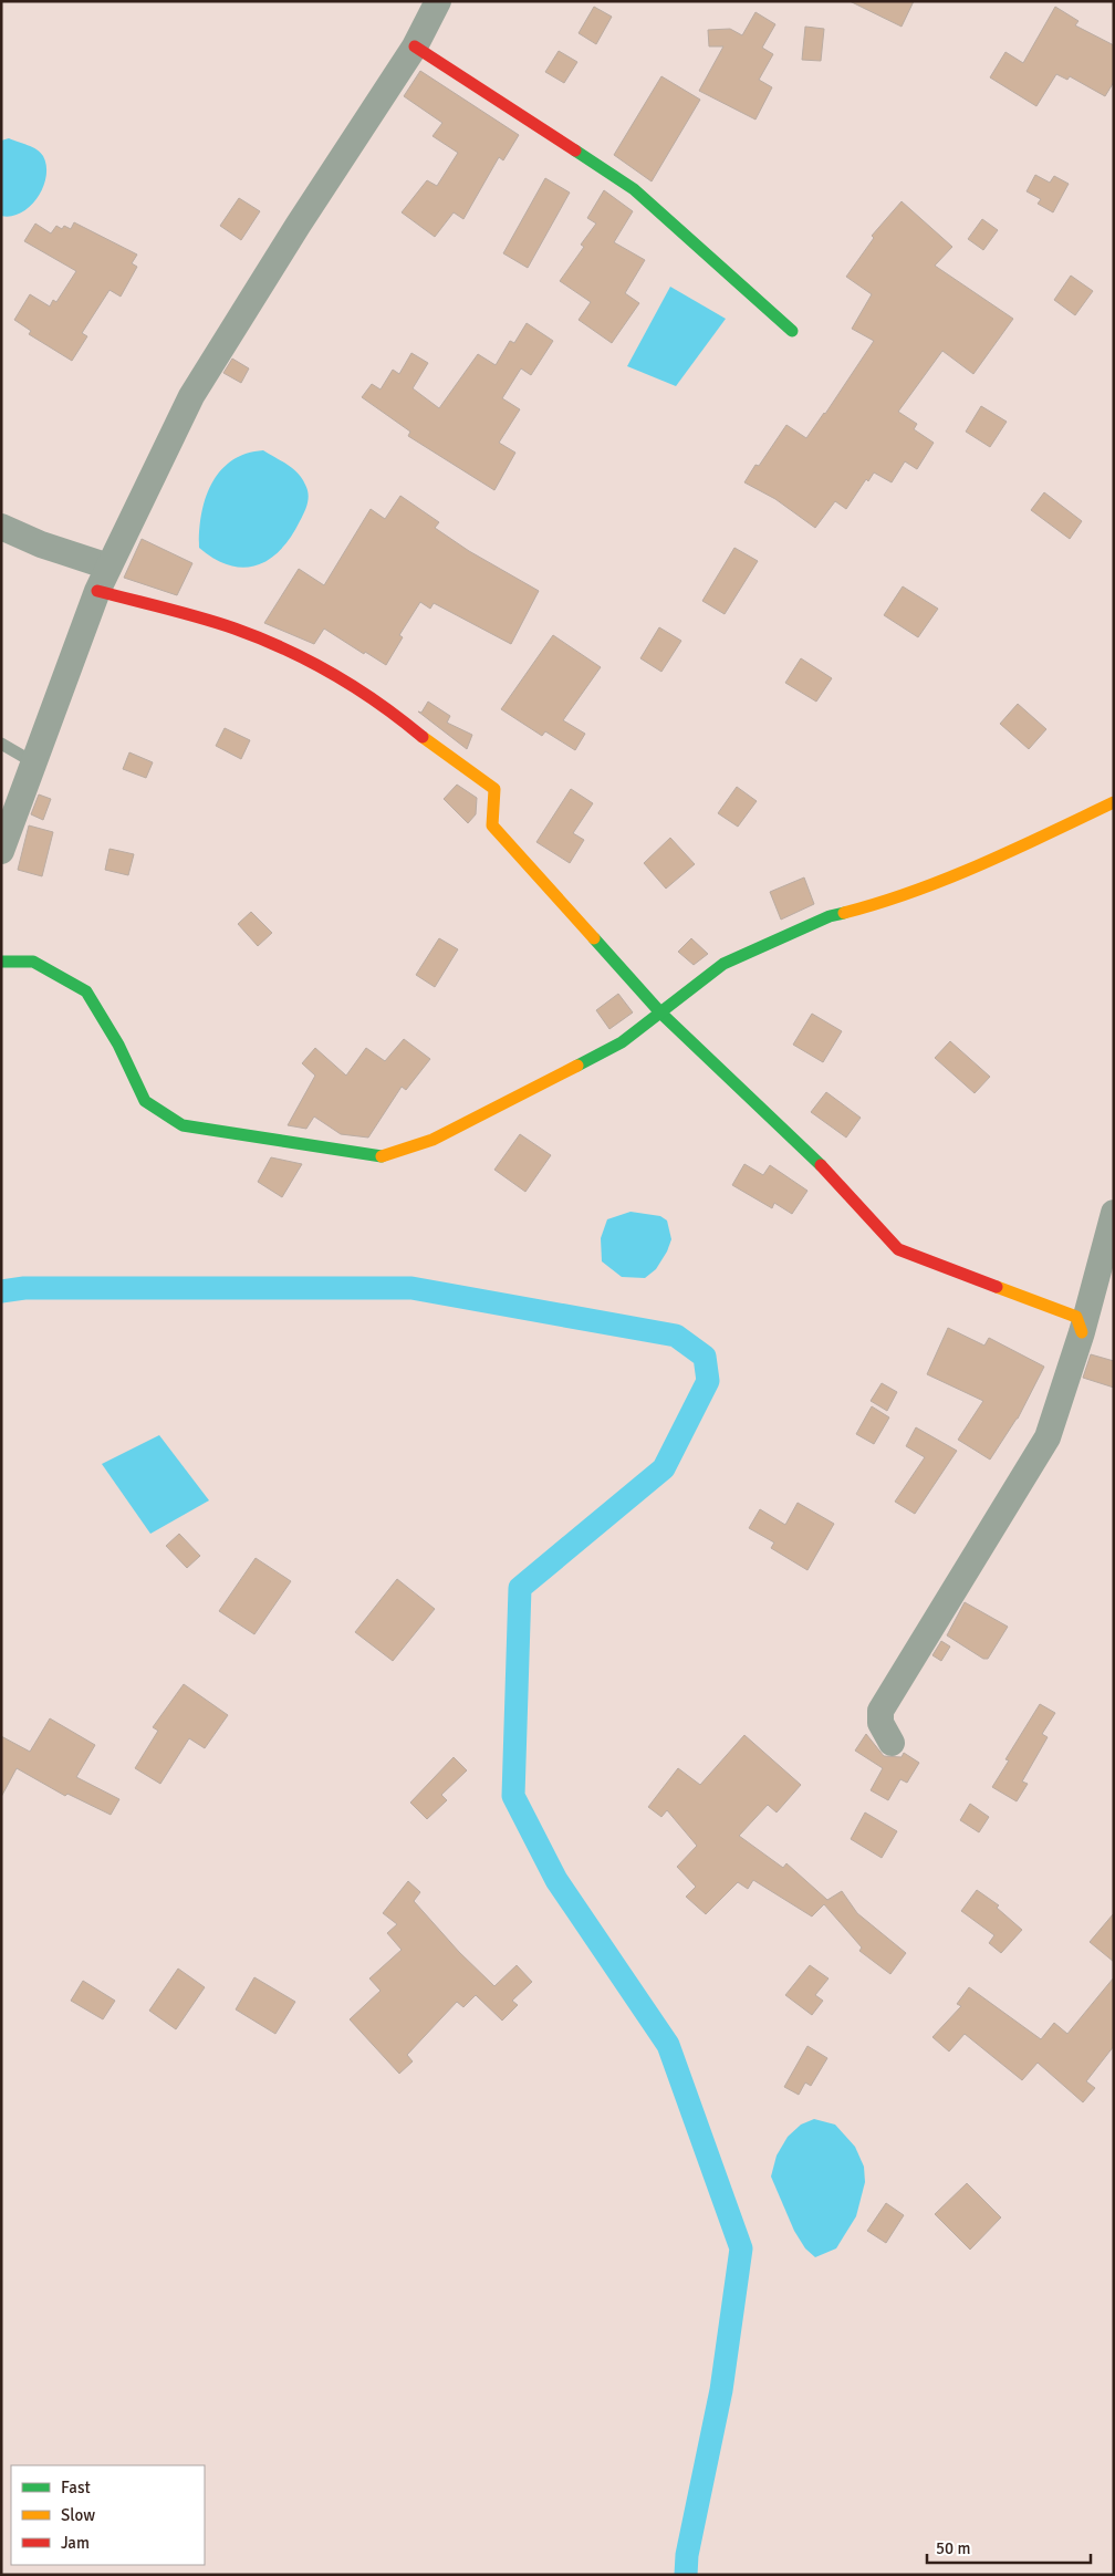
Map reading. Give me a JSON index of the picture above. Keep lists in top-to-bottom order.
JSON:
{
  "legend": ["Fast", "Slow", "Jam"],
  "scale_bar": "50 m"
}
